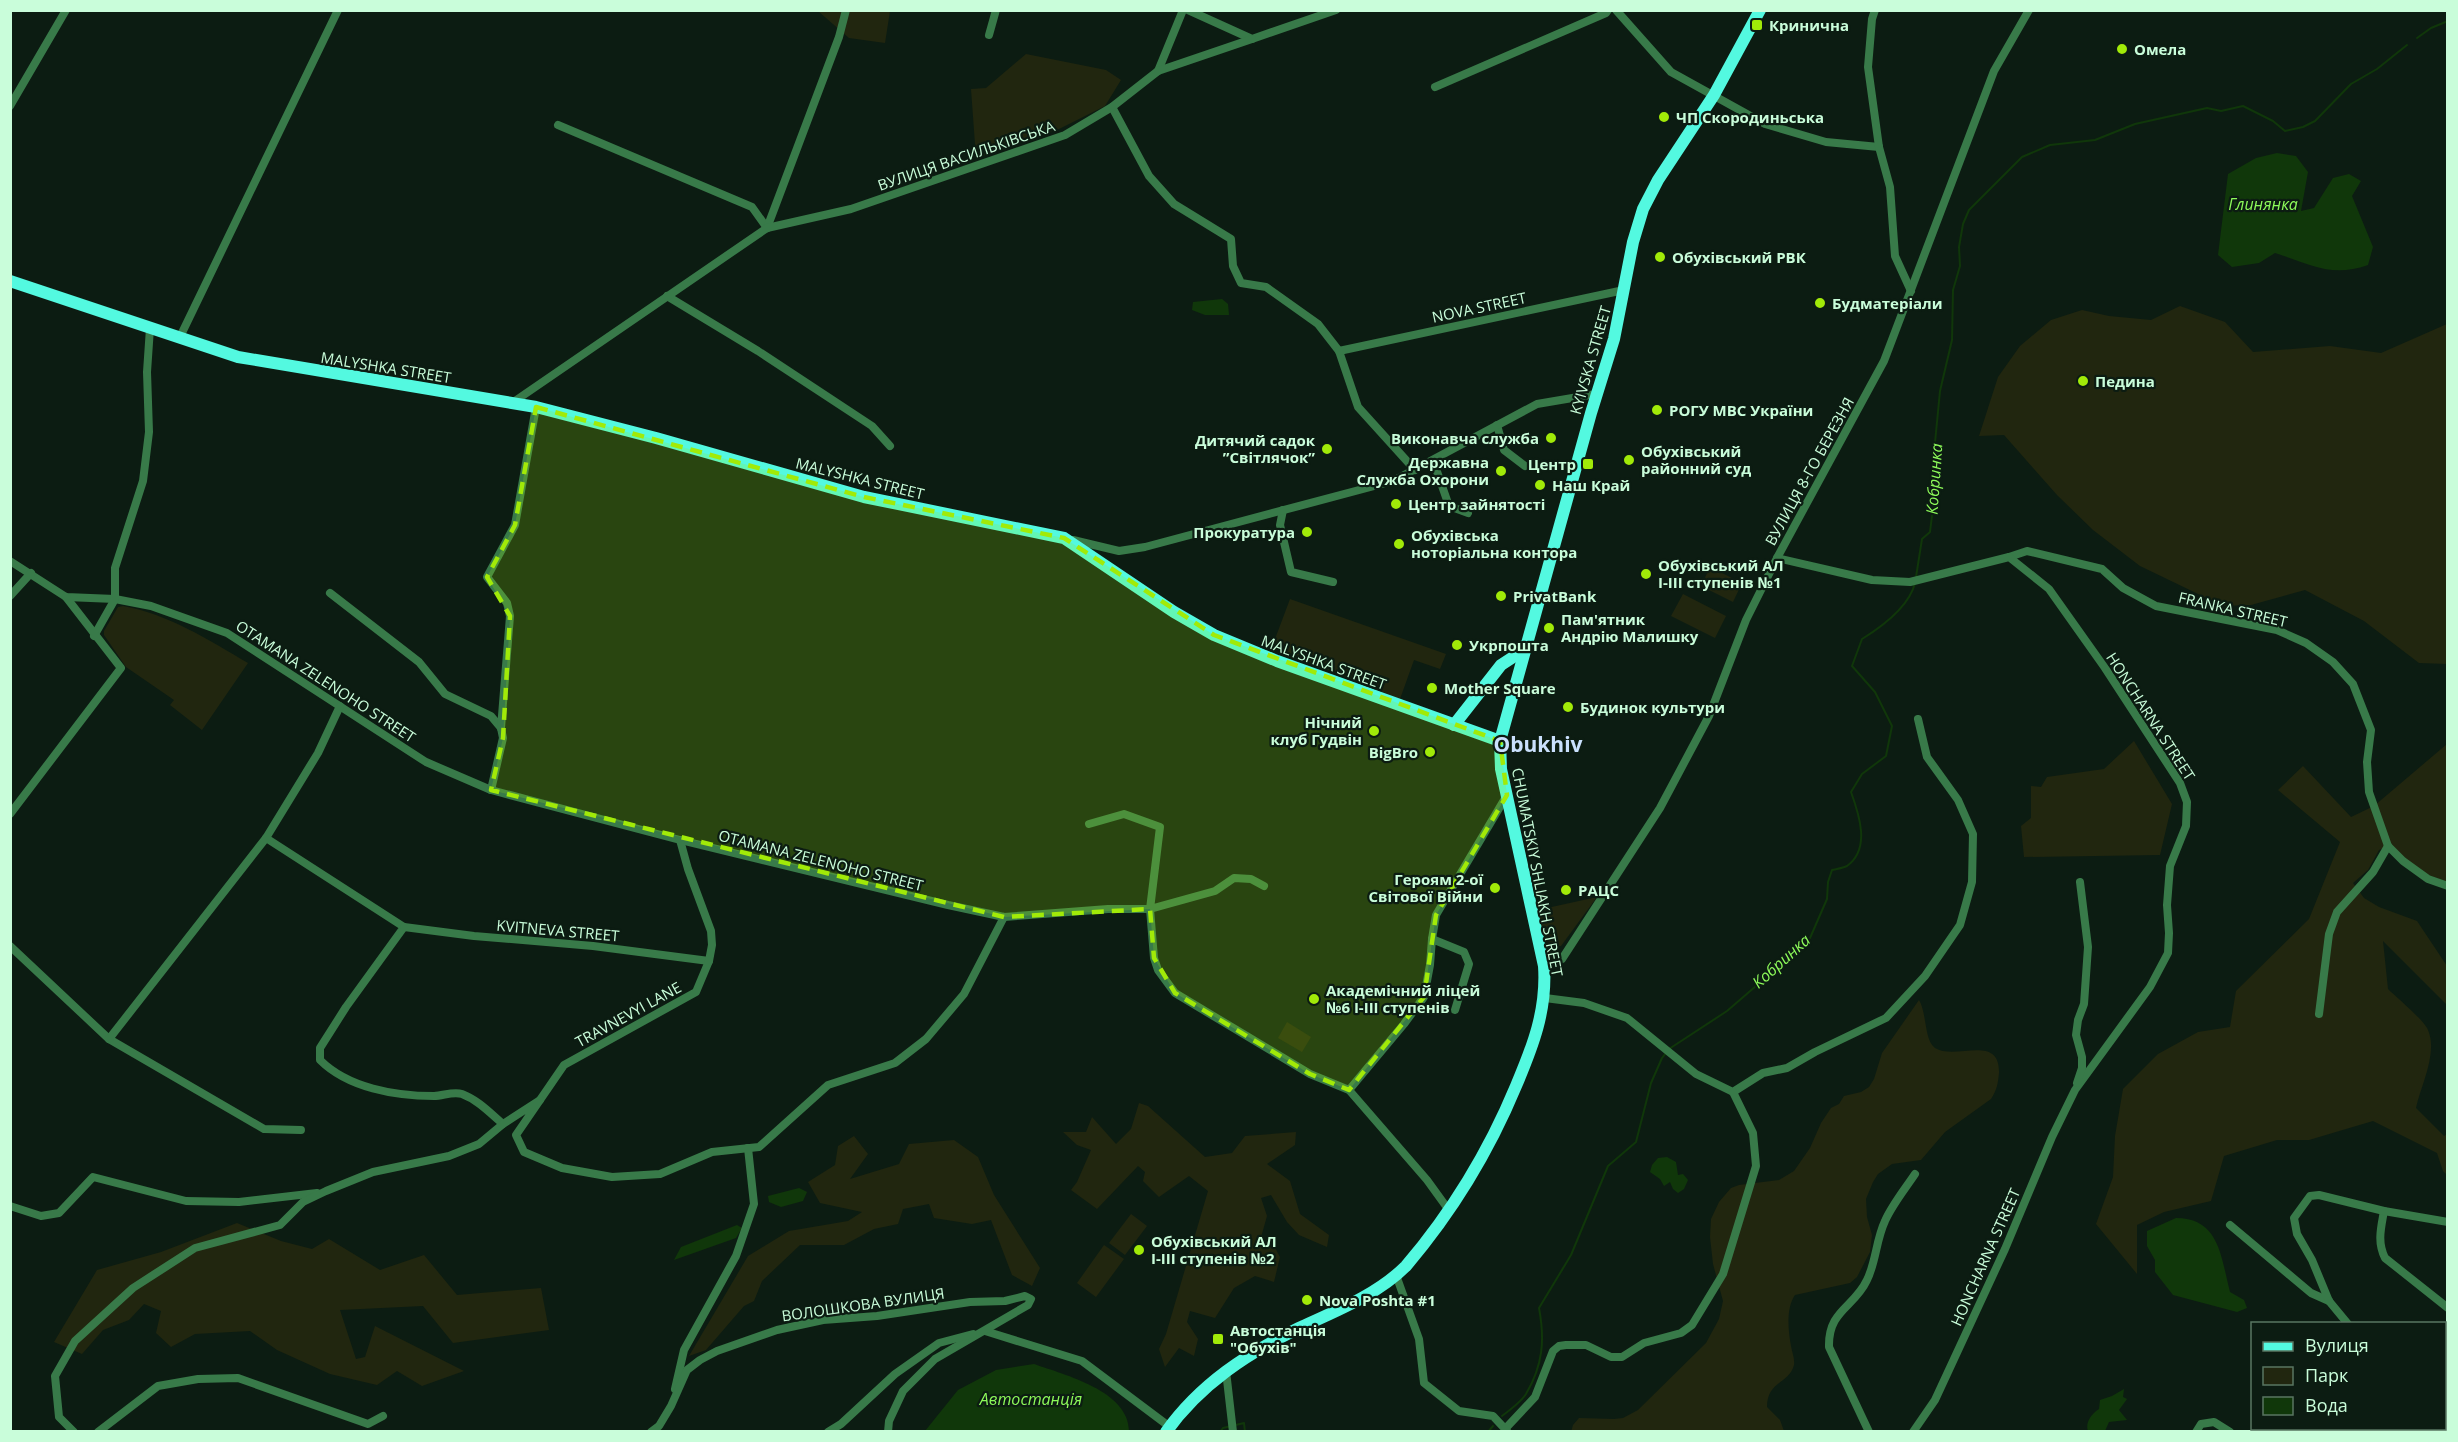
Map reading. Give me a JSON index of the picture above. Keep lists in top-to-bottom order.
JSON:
{
  "streets": {
    "main road": ["KYIVSKA STREET", "MALYSHKA STREET", "CHUMATSKIY SHLIAKH STREET"],
    "street": [
      "ВУЛИЦЯ ВАСИЛЬКІВСЬКА",
      "NOVA STREET",
      "ВУЛИЦЯ 8-ГО БЕРЕЗНЯ",
      "FRANKA STREET",
      "OTAMANA ZELENOHO STREET",
      "HONCHARNA STREET",
      "KVITNEVA STREET",
      "TRAVNEVYI LANE",
      "ВОЛОШКОВА ВУЛИЦЯ"
    ]
  },
  "crossings": [
    ["ВУЛИЦЯ ВАСИЛЬКІВСЬКА", "MALYSHKA STREET"],
    ["NOVA STREET", "KYIVSKA STREET"],
    ["KYIVSKA STREET", "MALYSHKA STREET"],
    ["KYIVSKA STREET", "CHUMATSKIY SHLIAKH STREET"],
    ["MALYSHKA STREET", "CHUMATSKIY SHLIAKH STREET"],
    ["ВУЛИЦЯ 8-ГО БЕРЕЗНЯ", "CHUMATSKIY SHLIAKH STREET"],
    ["FRANKA STREET", "HONCHARNA STREET"],
    ["OTAMANA ZELENOHO STREET", "TRAVNEVYI LANE"],
    ["KVITNEVA STREET", "TRAVNEVYI LANE"]
  ],
  "districts": ["Obukhiv"],
  "water": ["Глинянка", "Кобринка", "Автостанція"],
  "places": {
    "transit": ["Кринична", "Центр", "Автостанція \"Обухів\""],
    "other": [
      "Омела",
      "ЧП Скородиньська",
      "Обухівський РВК",
      "Будматеріали",
      "Педина",
      "РОГУ МВС України",
      "Виконавча служба",
      "Дитячий садок ”Світлячок”",
      "Обухівський районний суд",
      "Державна Служба Охорони",
      "Наш Край",
      "Центр зайнятості",
      "Прокуратура",
      "Обухівська ноторіальна контора",
      "Обухівський АЛ І-ІІІ ступенів №1",
      "PrivatBank",
      "Пам'ятник Андрію Малишку",
      "Укрпошта",
      "Mother Square",
      "Будинок культури",
      "Нічний клуб Гудвін",
      "BigBro",
      "Героям 2-ої Світової Війни",
      "РАЦС",
      "Академічний ліцей №6 І-ІІІ ступенів",
      "Обухівський АЛ І-ІІІ ступенів №2",
      "Nova Poshta #1"
    ]
  },
  "legend": ["Вулиця", "Парк", "Вода"]
}
